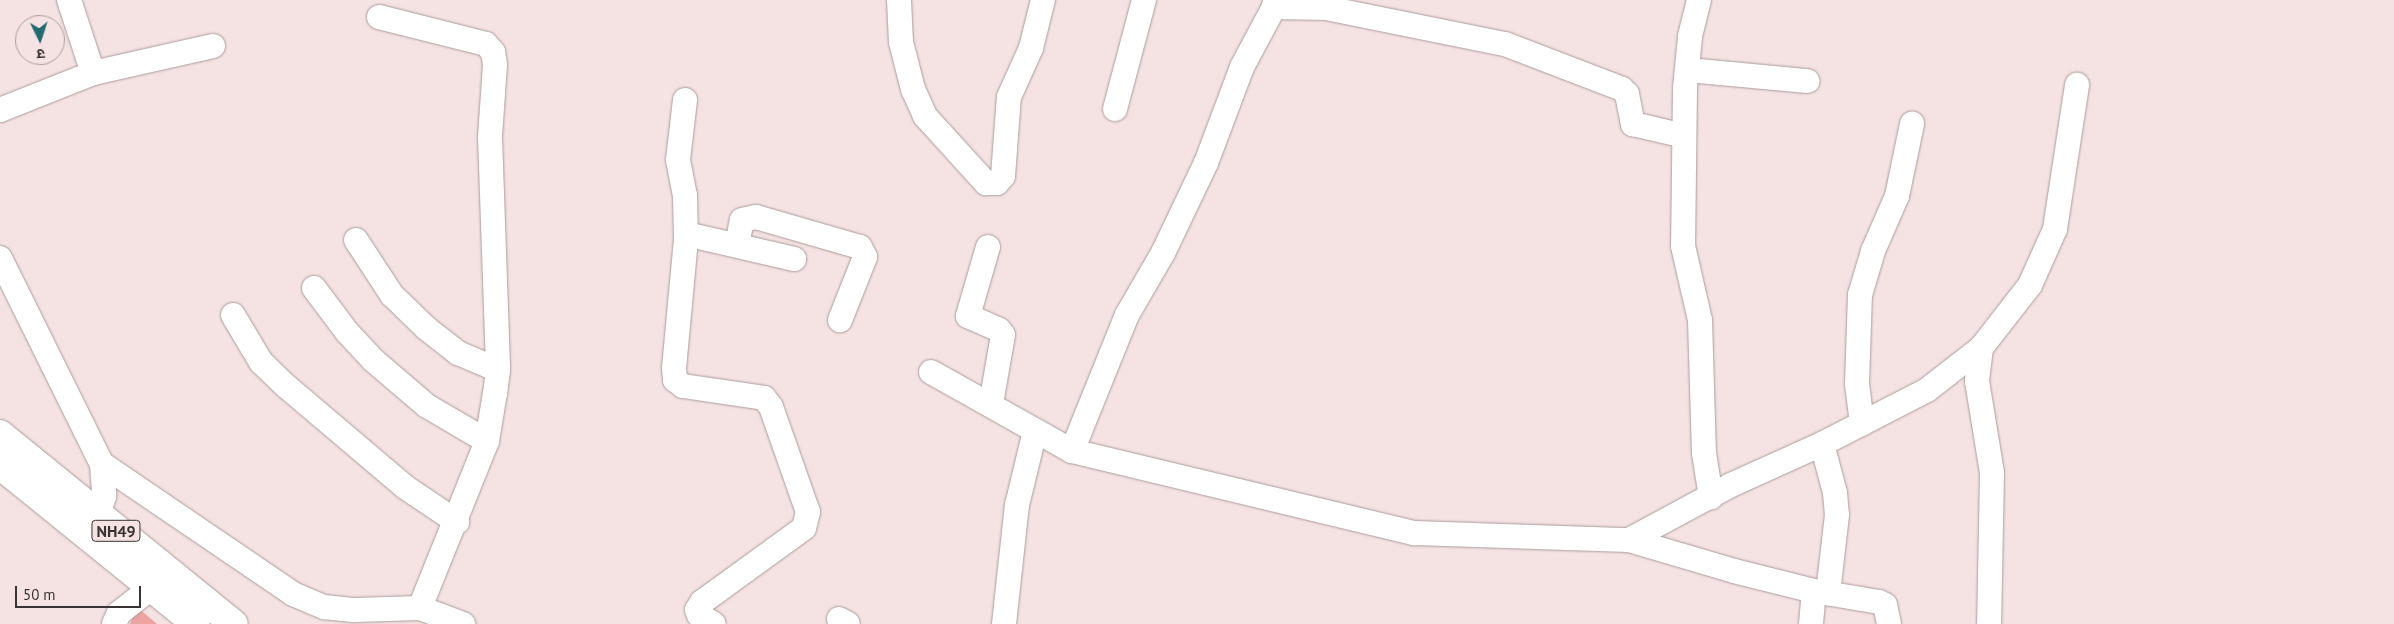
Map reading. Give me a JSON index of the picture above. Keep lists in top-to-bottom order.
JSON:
{
  "streets": {
    "highway": ["NH49"]
  },
  "scale_bar": "50 m",
  "north": "bottom"
}
